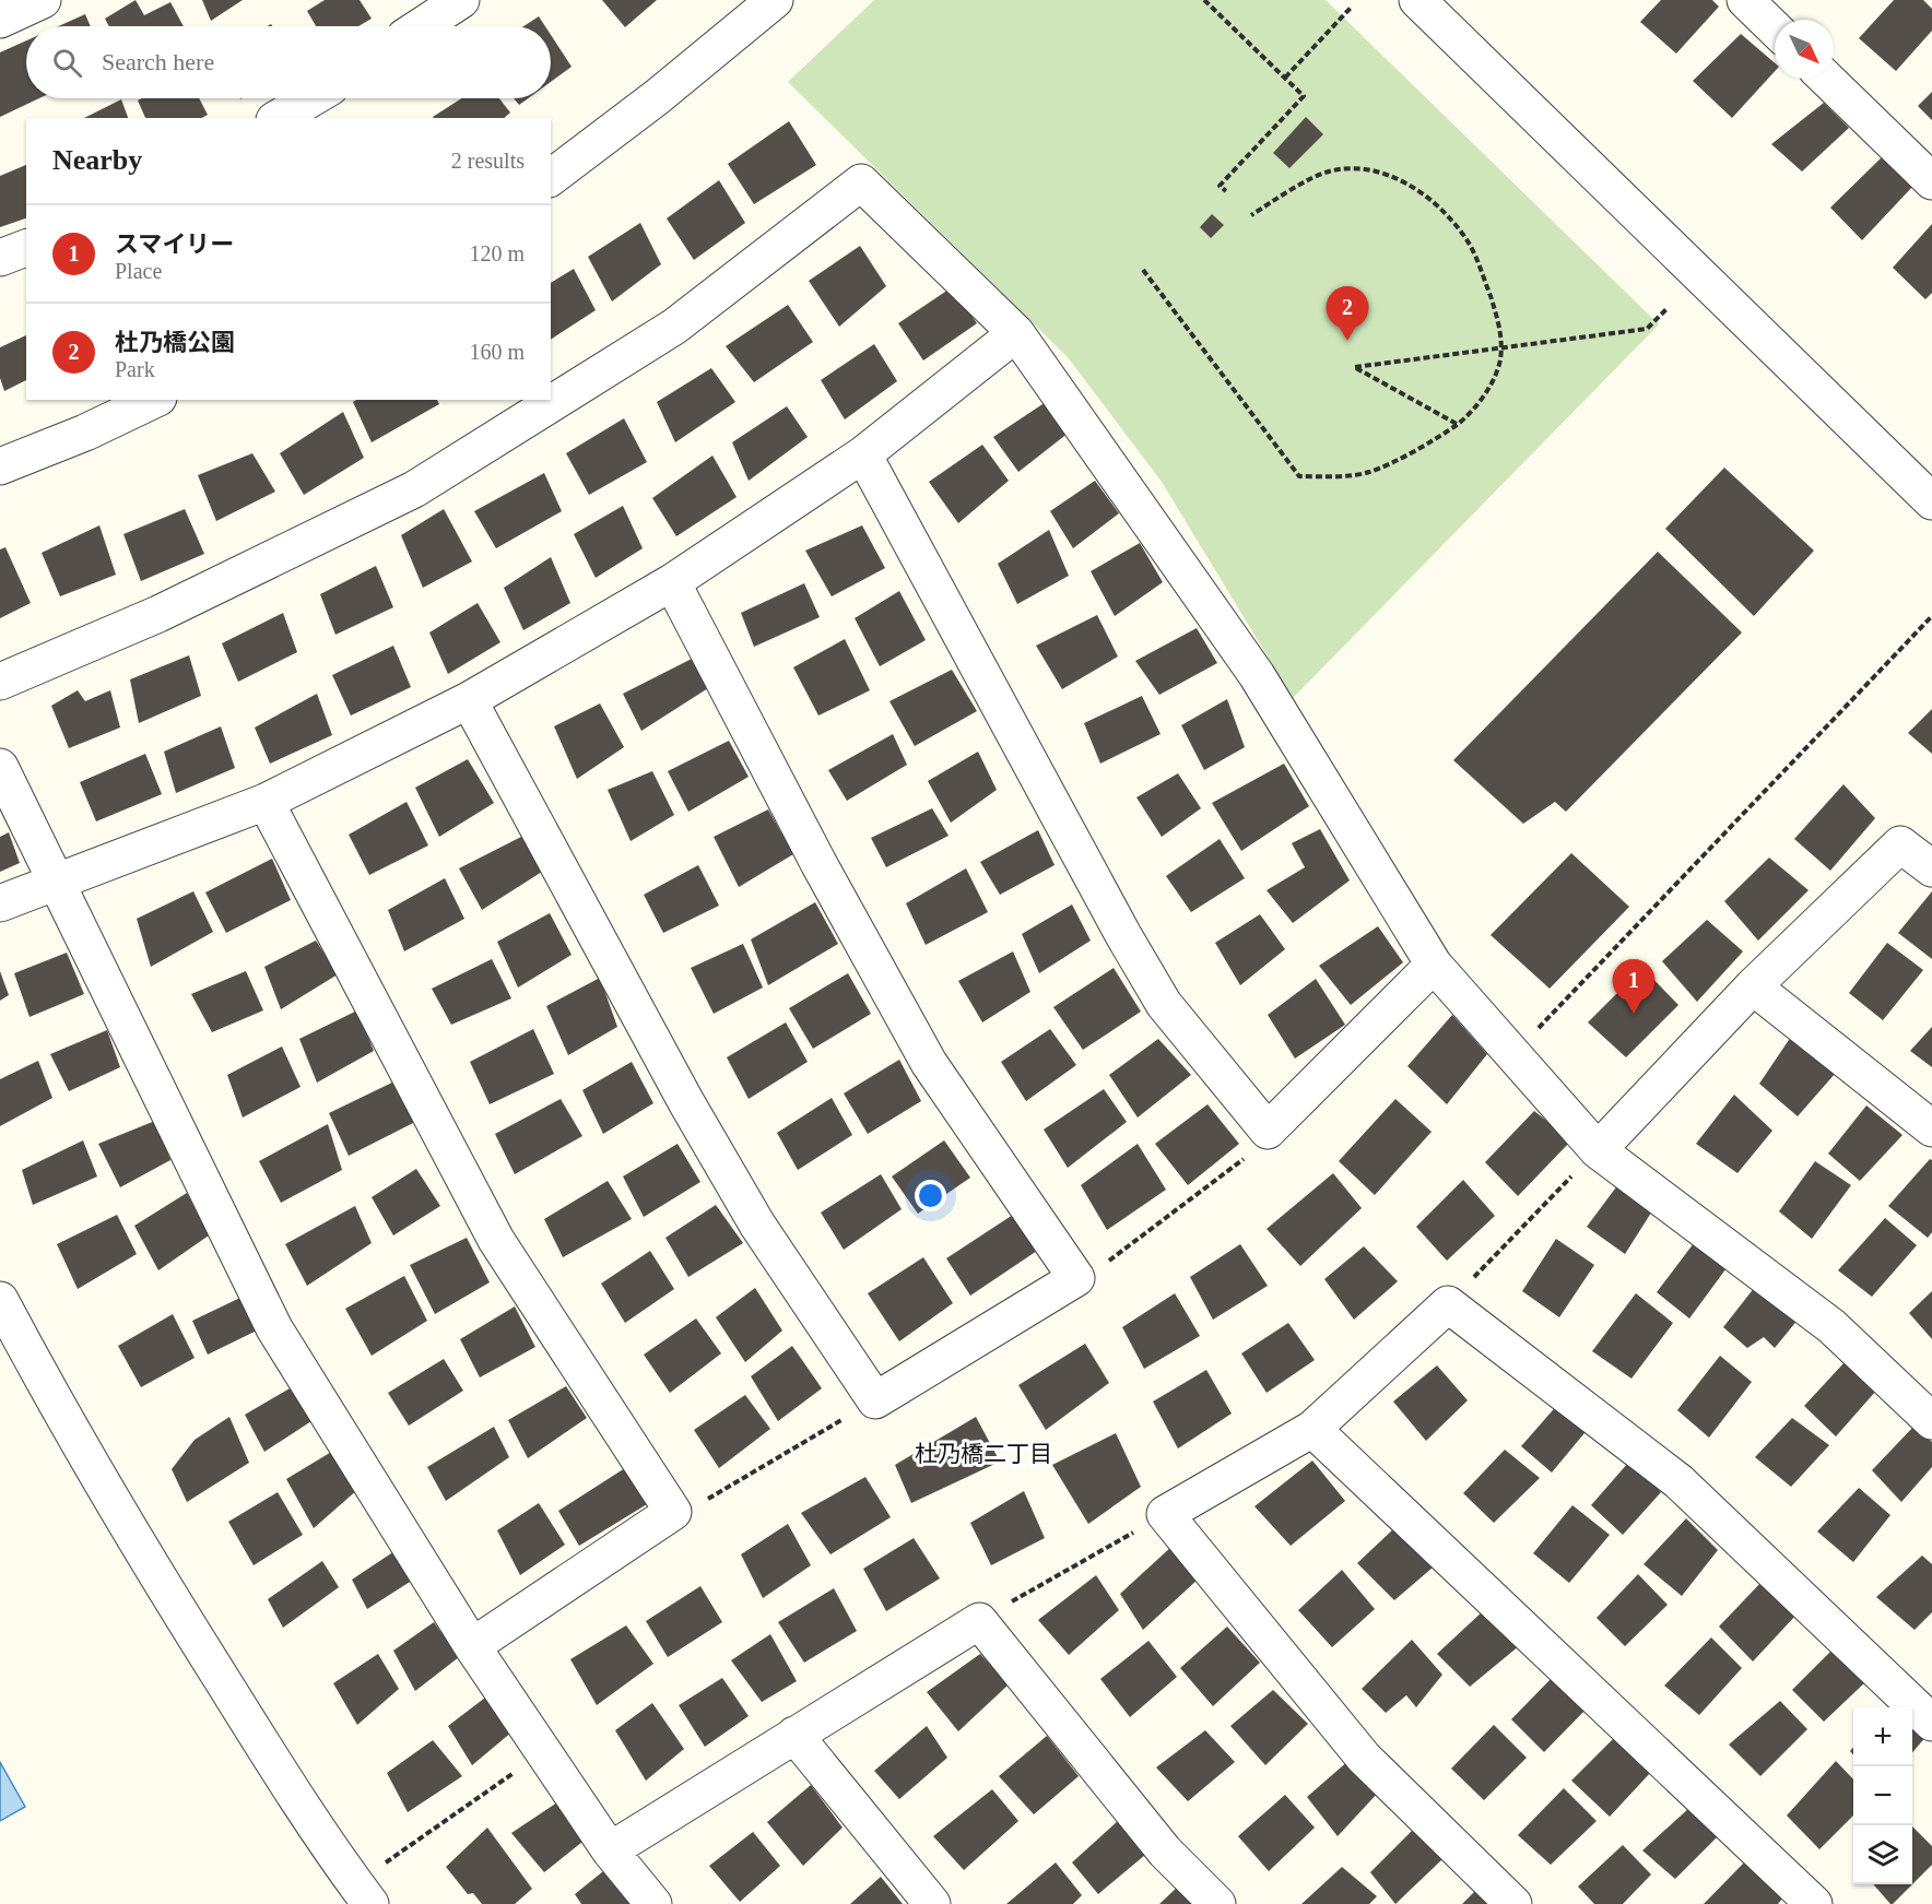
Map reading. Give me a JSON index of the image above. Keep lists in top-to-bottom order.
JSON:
{
  "districts": ["杜乃橋二丁目"],
  "north": "bottom right",
  "page": {
    "search": "Search here",
    "heading": ["Nearby", "2 results"],
    "list": [
      {
        "mark": "1",
        "name": "スマイリー",
        "note": "Place",
        "value": "120 m"
      },
      {
        "mark": "2",
        "name": "杜乃橋公園",
        "note": "Park",
        "value": "160 m"
      }
    ],
    "pins": ["2", "1"],
    "map_buttons": ["+", "−"]
  }
}
